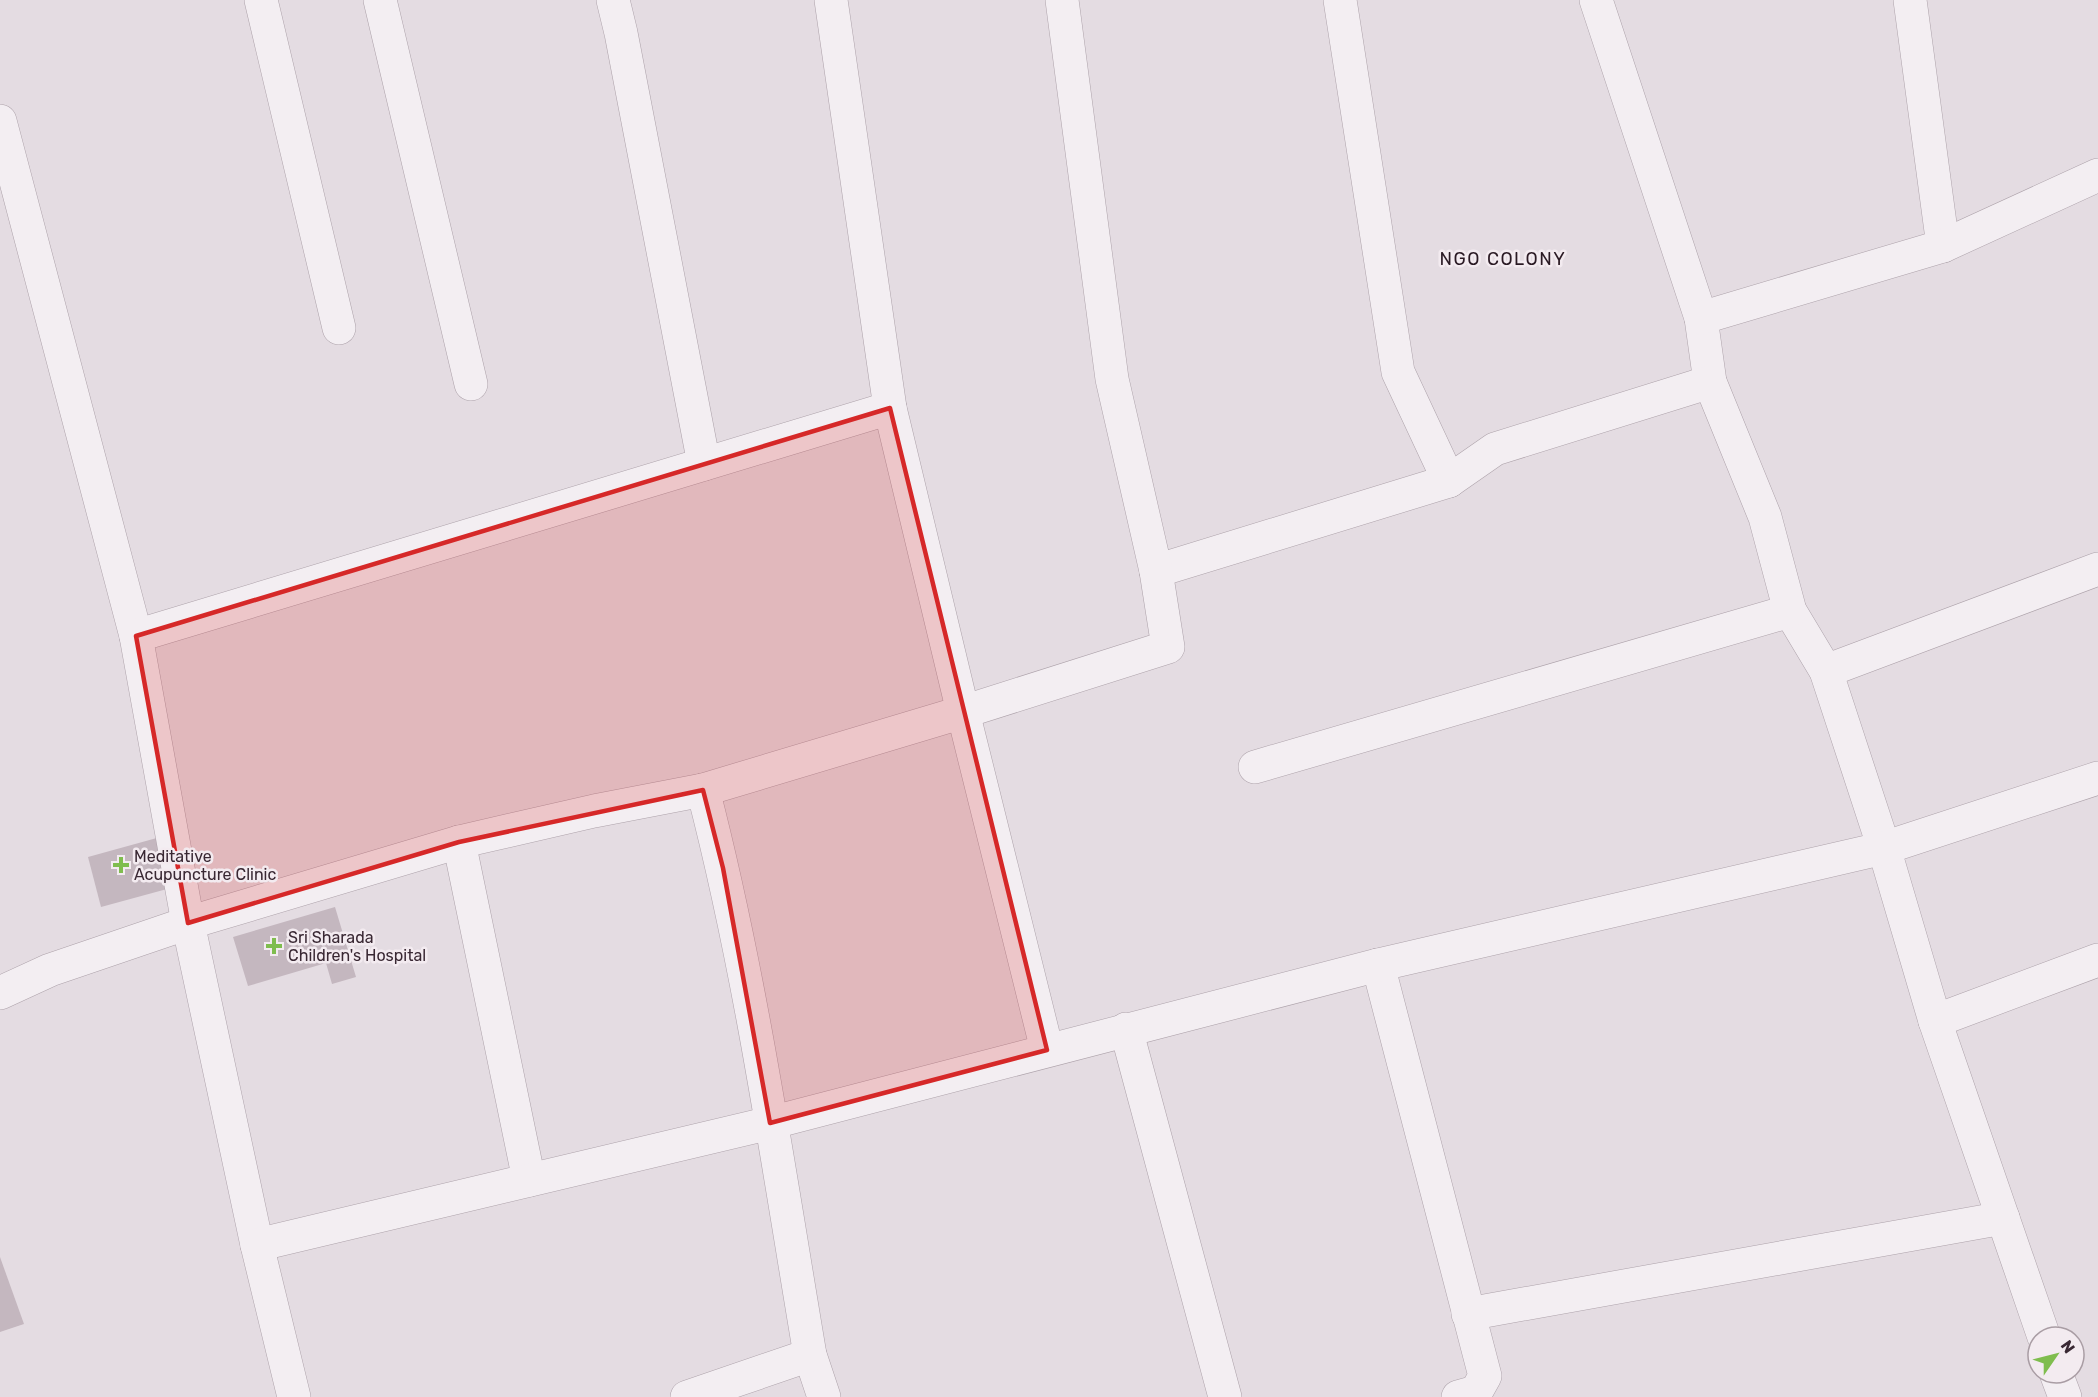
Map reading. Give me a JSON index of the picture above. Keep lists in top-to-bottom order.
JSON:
{
  "districts": ["NGO COLONY"],
  "places": {
    "health": ["Meditative Acupuncture Clinic", "Sri Sharada Children's Hospital"]
  },
  "north": "top right"
}
